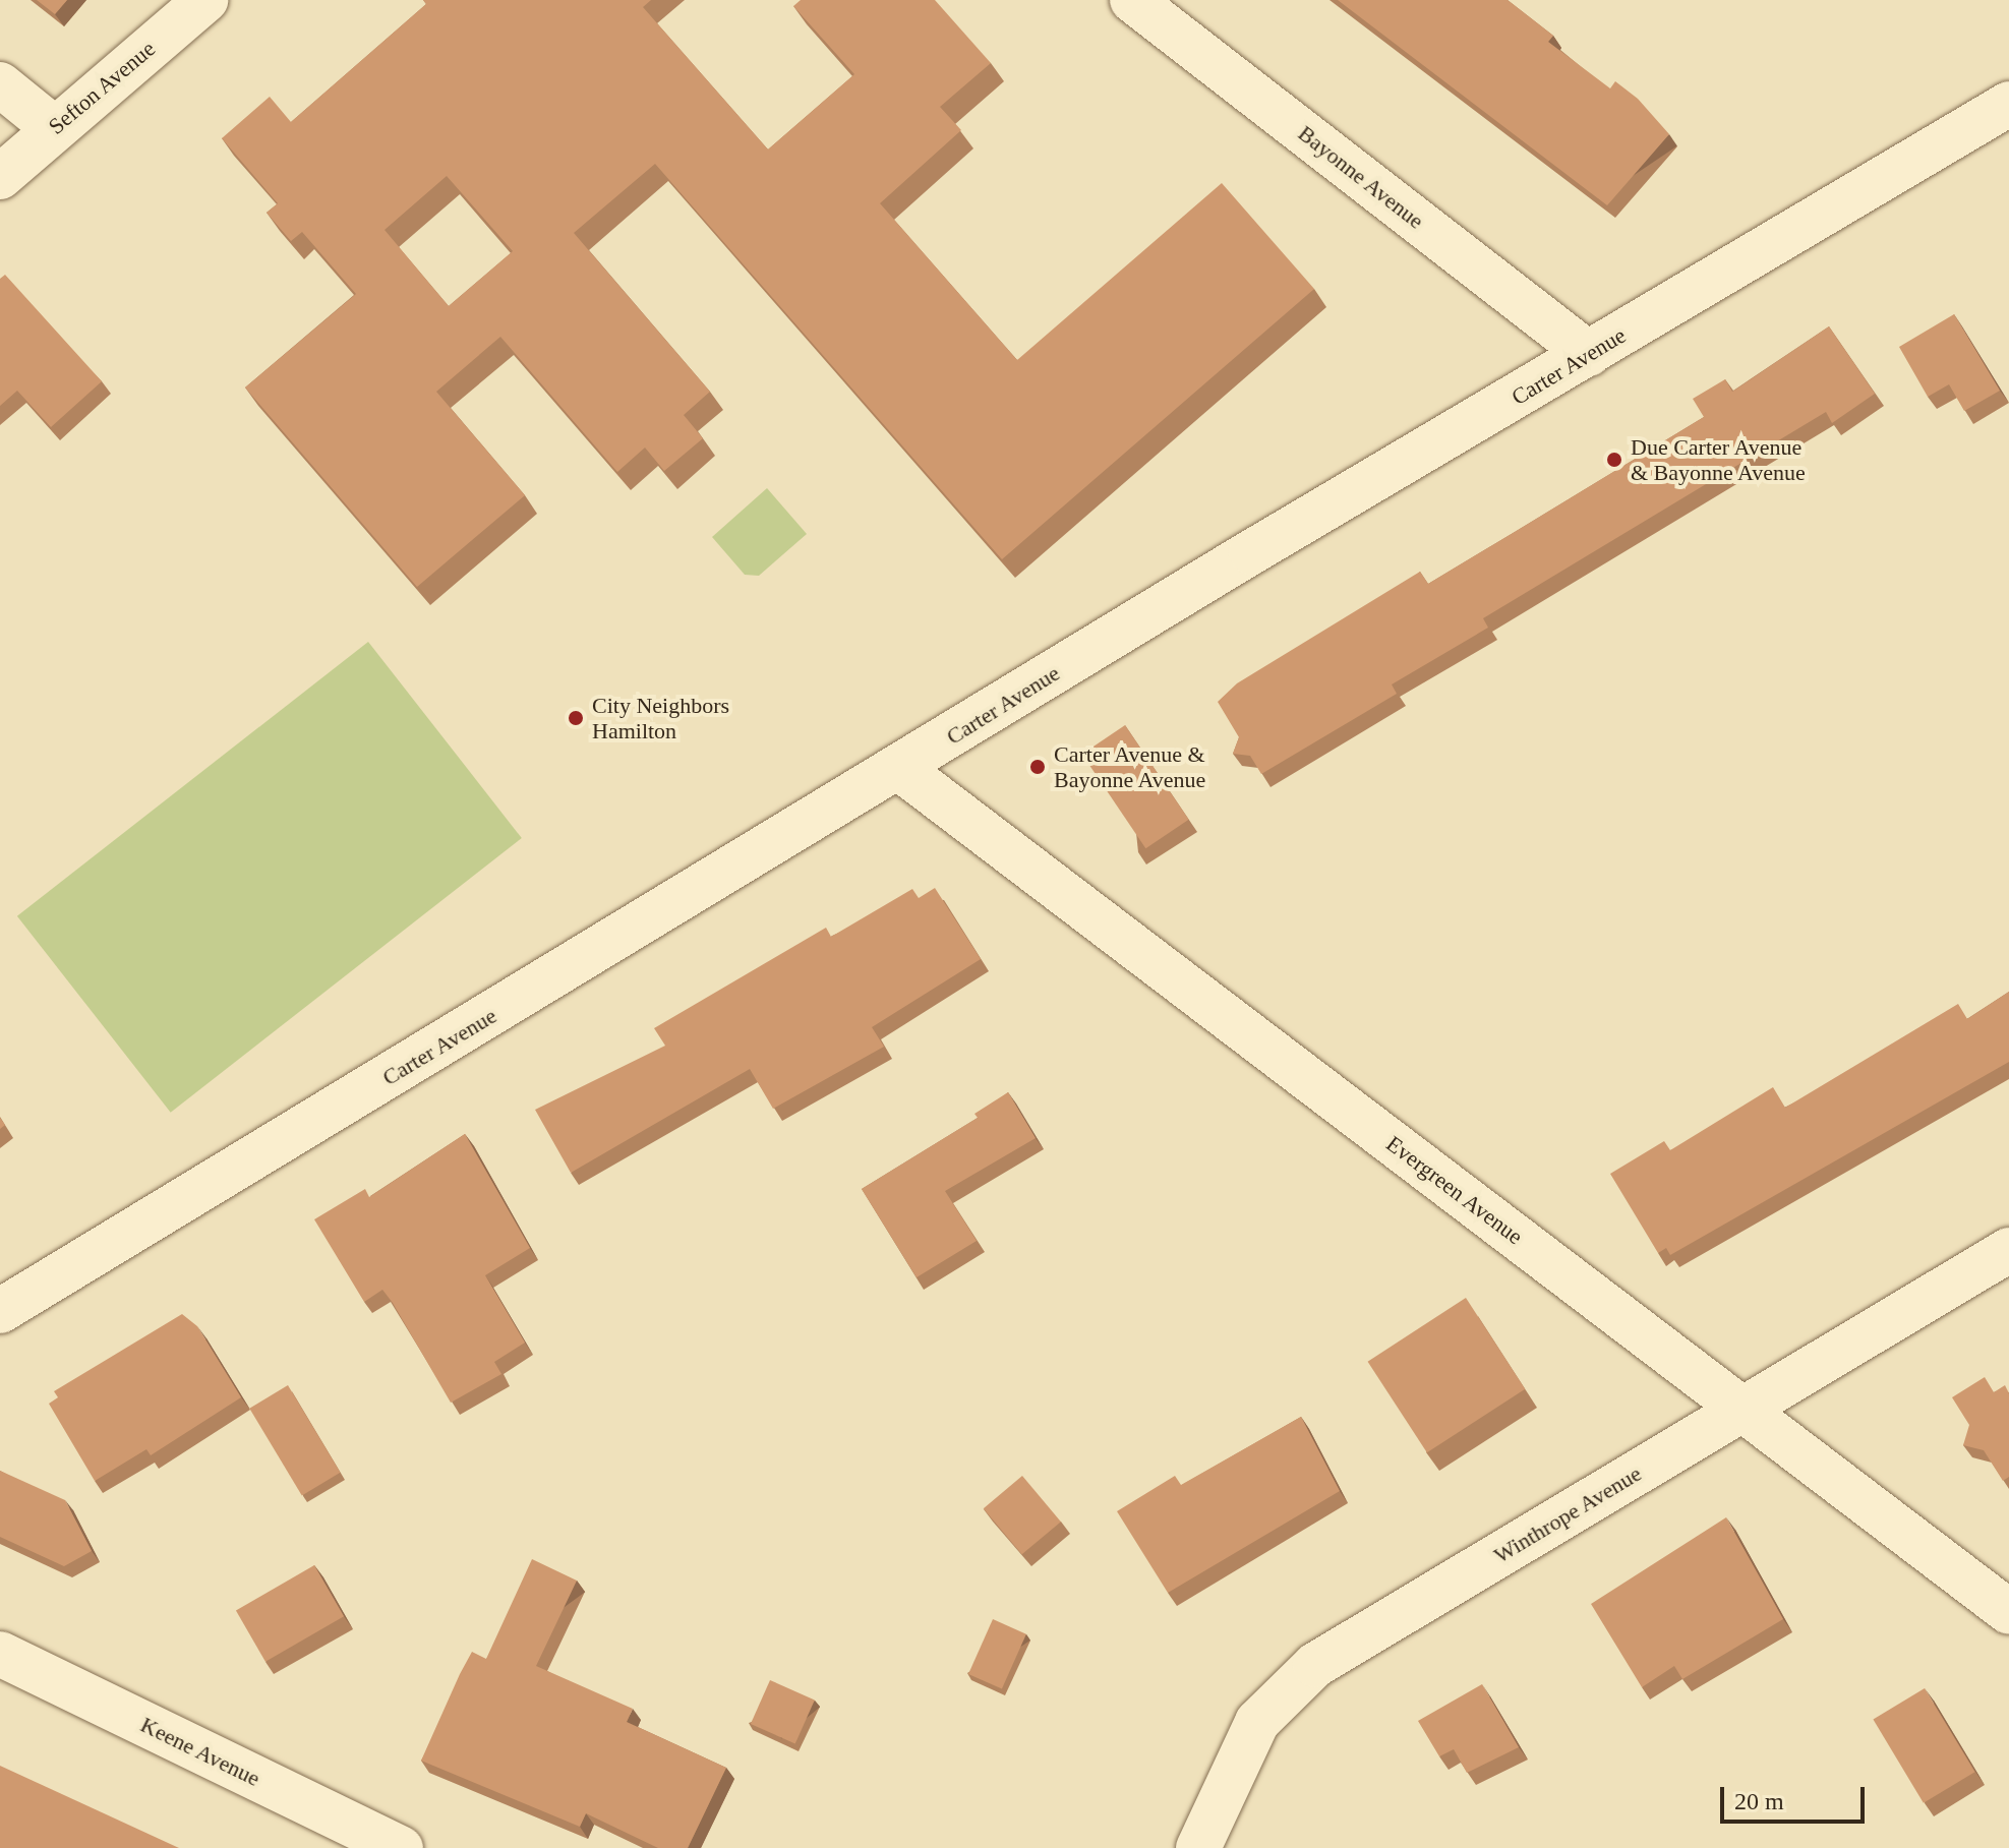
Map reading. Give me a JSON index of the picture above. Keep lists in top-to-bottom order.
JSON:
{
  "streets": {
    "street": [
      "Sefton Avenue",
      "Bayonne Avenue",
      "Carter Avenue",
      "Evergreen Avenue",
      "Winthrope Avenue",
      "Keene Avenue"
    ]
  },
  "crossings": [
    ["Bayonne Avenue", "Carter Avenue"],
    ["Carter Avenue", "Evergreen Avenue"],
    ["Evergreen Avenue", "Winthrope Avenue"]
  ],
  "places": ["Due Carter Avenue & Bayonne Avenue", "City Neighbors Hamilton", "Carter Avenue & Bayonne Avenue"],
  "scale_bar": "20 m"
}
